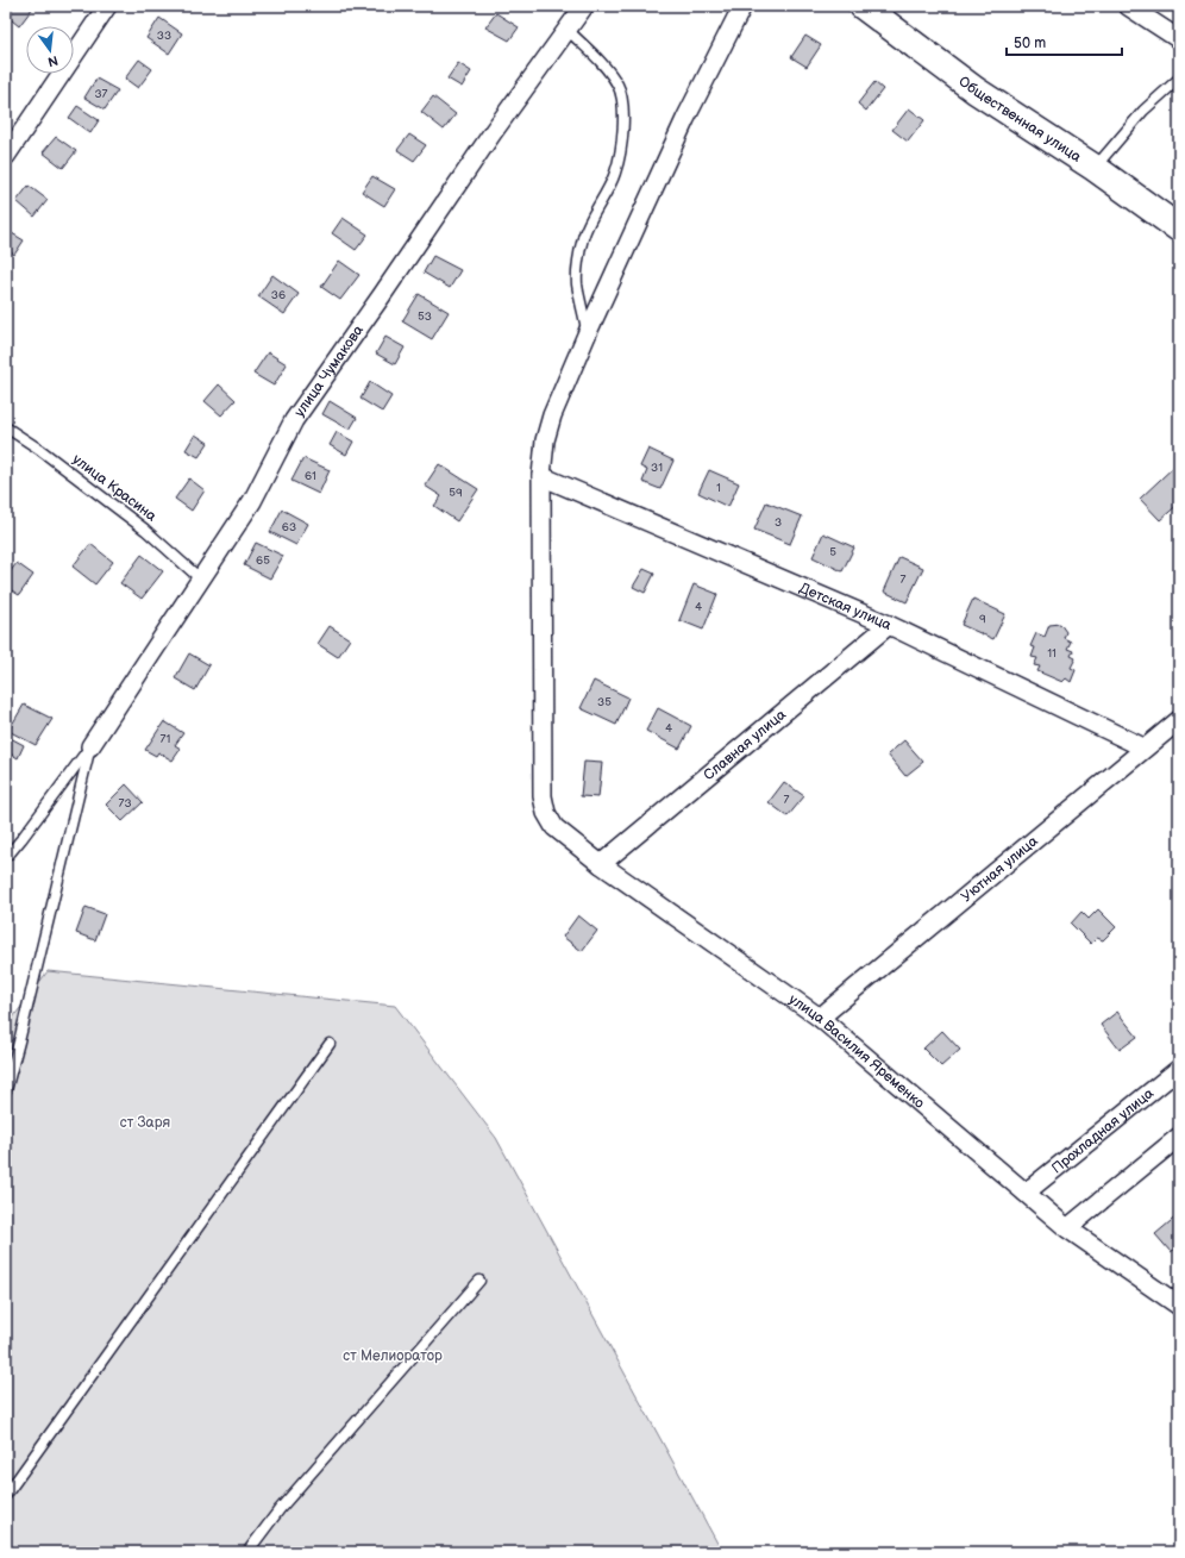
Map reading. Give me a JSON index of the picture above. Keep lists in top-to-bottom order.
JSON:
{
  "streets": {
    "main road": ["Общественная улица"],
    "street": [
      "улица Чумакова",
      "Детская улица",
      "Славная улица",
      "Уютная улица",
      "улица Василия Яременко",
      "Прохладная улица"
    ],
    "lane": ["улица Красина"]
  },
  "crossings": [
    ["улица Чумакова", "улица Красина"],
    ["Детская улица", "Славная улица"],
    ["Детская улица", "Уютная улица"],
    ["Детская улица", "улица Василия Яременко"],
    ["Славная улица", "улица Василия Яременко"],
    ["Уютная улица", "улица Василия Яременко"],
    ["улица Василия Яременко", "Прохладная улица"]
  ],
  "parks": ["ст Заря", "ст Мелиоратор"],
  "house_numbers": [
    "33",
    "37",
    "36",
    "53",
    "31",
    "61",
    "1",
    "59",
    "3",
    "63",
    "5",
    "65",
    "7",
    "4",
    "9",
    "11",
    "35",
    "4",
    "71",
    "7",
    "73"
  ],
  "scale_bar": "50 m",
  "north": "bottom"
}
